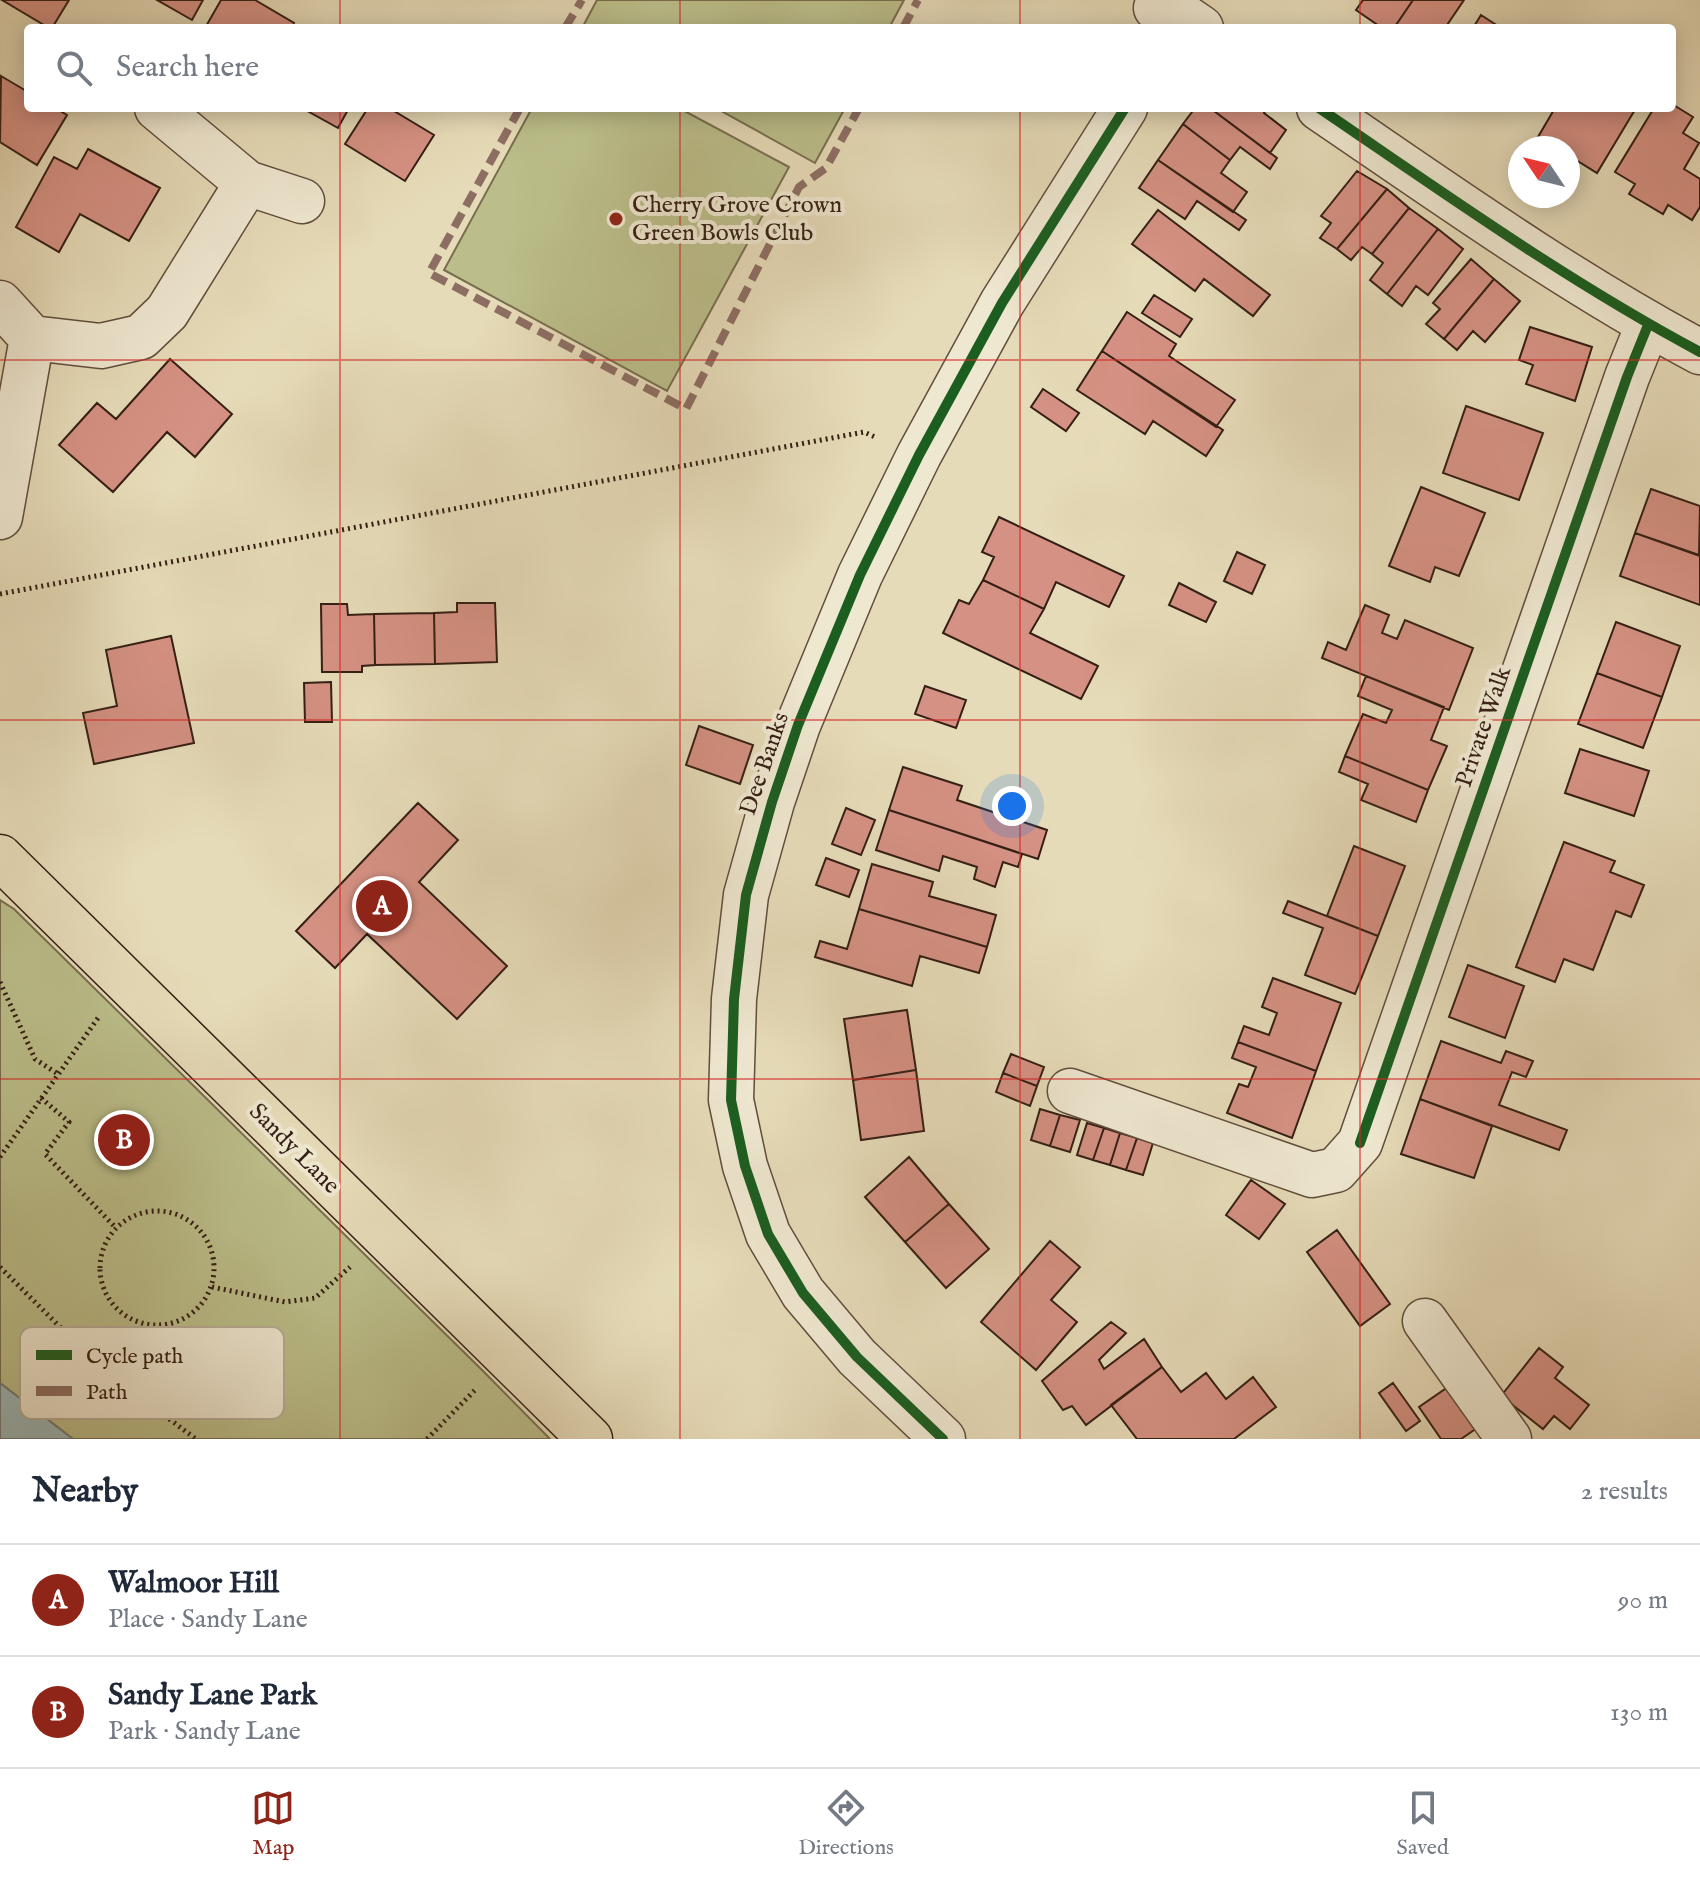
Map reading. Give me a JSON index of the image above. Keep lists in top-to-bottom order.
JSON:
{
  "streets": {
    "main road": ["Sandy Lane"],
    "street": ["Private Walk", "Dee Banks"]
  },
  "places": ["Cherry Grove Crown Green Bowls Club"],
  "legend": ["Cycle path", "Path"],
  "north": "top left",
  "page": {
    "search": "Search here",
    "pins": ["A", "B"],
    "heading": ["Nearby", "2 results"],
    "list": [
      {
        "mark": "A",
        "name": "Walmoor Hill",
        "note": "Place · Sandy Lane",
        "value": "90 m"
      },
      {
        "mark": "B",
        "name": "Sandy Lane Park",
        "note": "Park · Sandy Lane",
        "value": "130 m"
      }
    ],
    "nav": ["Map", "Directions", "Saved"]
  }
}
